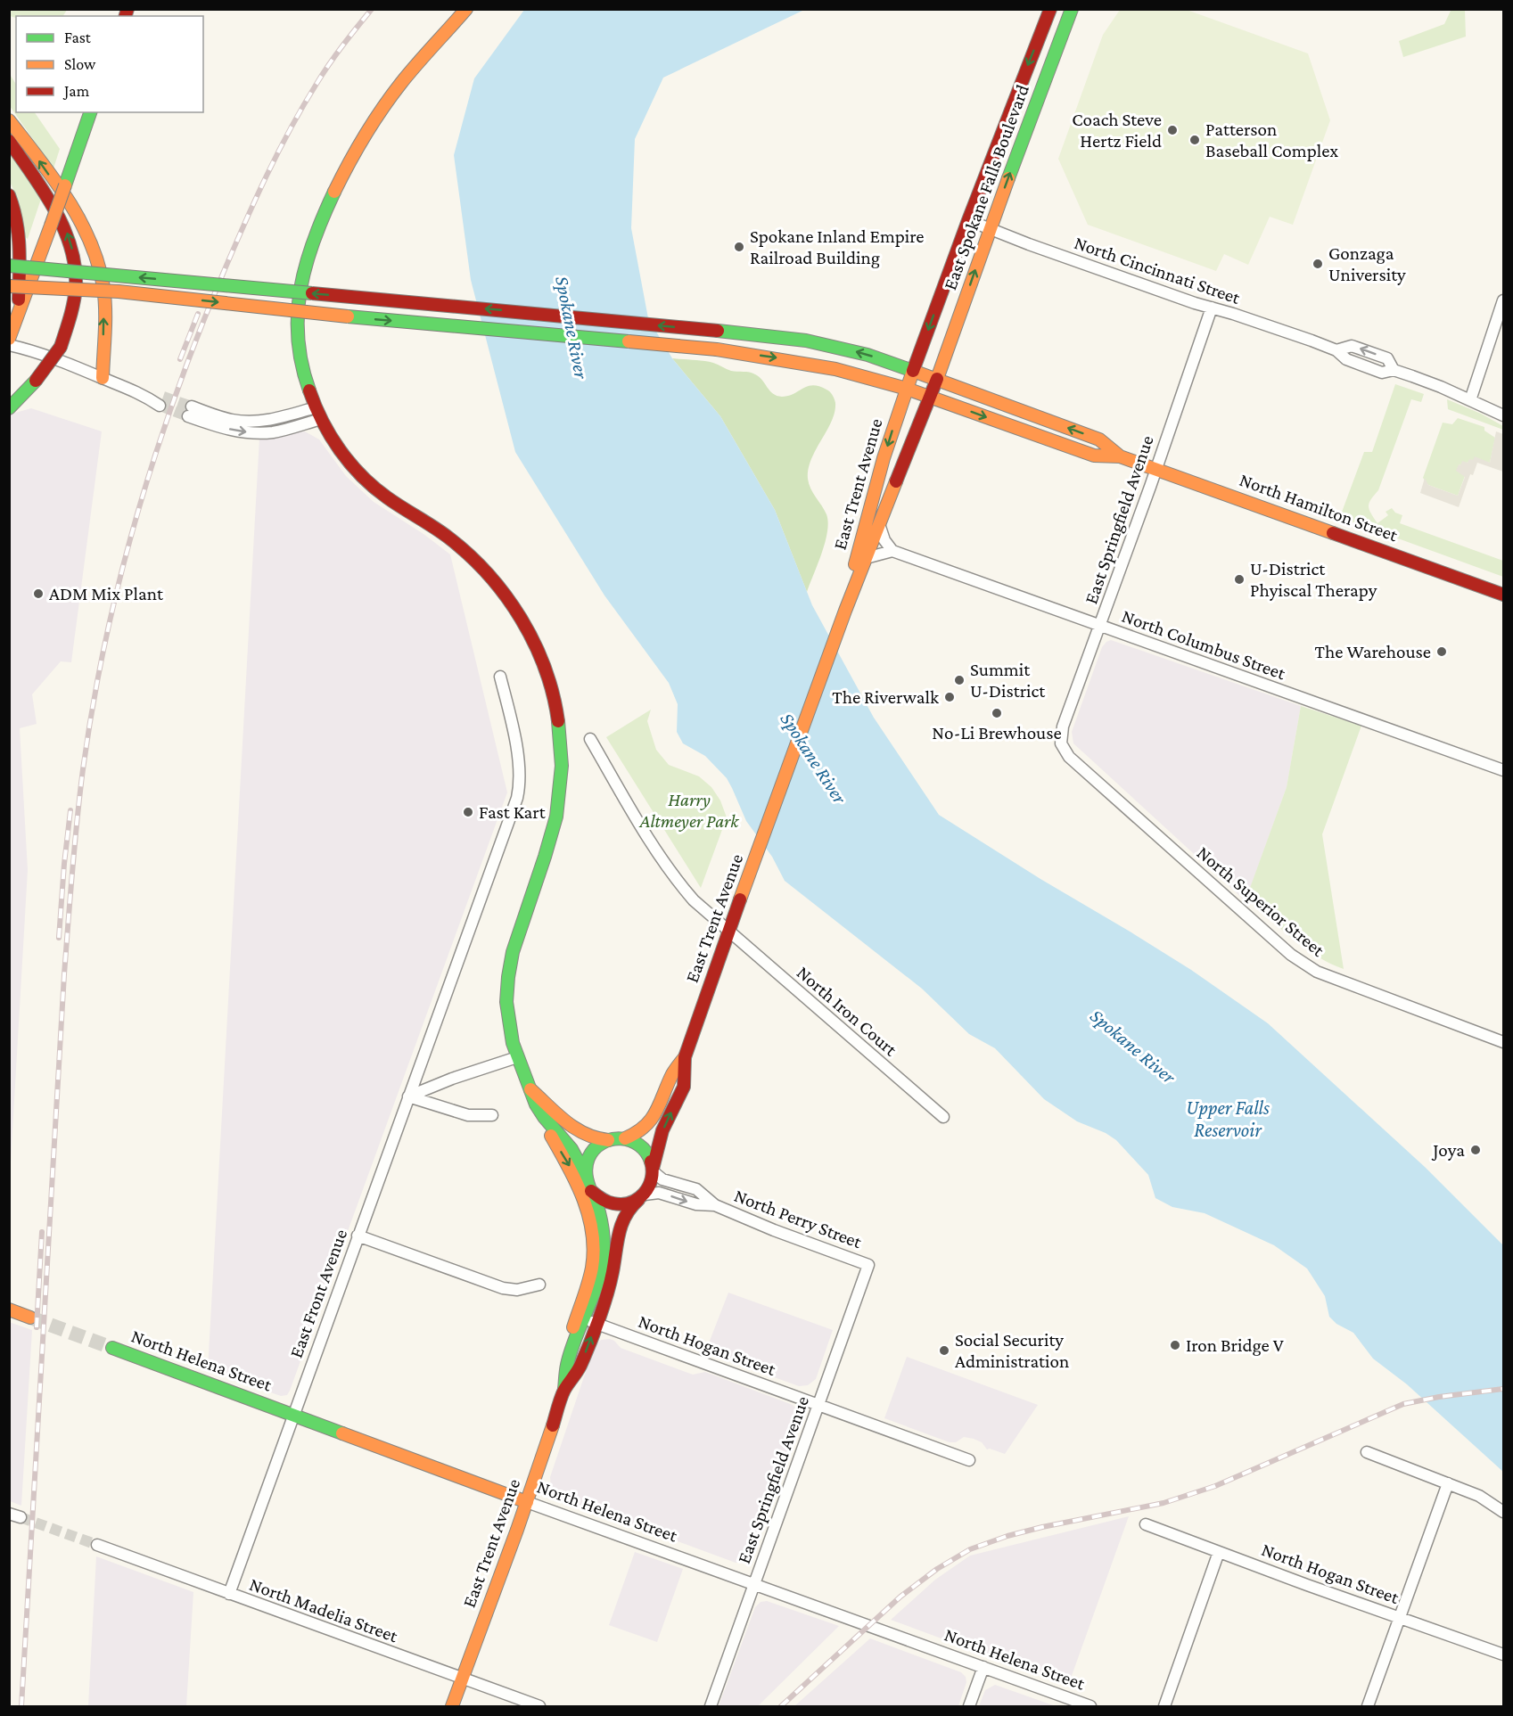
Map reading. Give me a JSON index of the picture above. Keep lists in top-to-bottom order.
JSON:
{
  "streets": {
    "main road": [
      "East Spokane Falls Boulevard",
      "East Trent Avenue",
      "North Hamilton Street",
      "North Helena Street"
    ],
    "street": [
      "North Cincinnati Street",
      "East Springfield Avenue",
      "North Columbus Street",
      "North Superior Street",
      "North Iron Court",
      "North Perry Street",
      "East Front Avenue",
      "North Hogan Street",
      "North Madelia Street"
    ]
  },
  "crossings": [
    ["East Spokane Falls Boulevard", "North Cincinnati Street"],
    ["East Spokane Falls Boulevard", "East Trent Avenue"],
    ["East Spokane Falls Boulevard", "North Hamilton Street"],
    ["North Cincinnati Street", "East Springfield Avenue"],
    ["East Trent Avenue", "North Hamilton Street"],
    ["East Trent Avenue", "North Iron Court"],
    ["East Trent Avenue", "North Perry Street"],
    ["East Trent Avenue", "North Hogan Street"],
    ["East Trent Avenue", "North Helena Street"],
    ["East Trent Avenue", "North Madelia Street"],
    ["North Hamilton Street", "East Springfield Avenue"],
    ["East Springfield Avenue", "North Columbus Street"],
    ["East Springfield Avenue", "North Superior Street"],
    ["East Springfield Avenue", "North Perry Street"],
    ["East Springfield Avenue", "North Hogan Street"],
    ["East Springfield Avenue", "North Helena Street"],
    ["East Front Avenue", "North Helena Street"],
    ["East Front Avenue", "North Madelia Street"]
  ],
  "water": ["Spokane River", "Upper Falls Reservoir"],
  "parks": ["Harry Altmeyer Park"],
  "places": [
    "Coach Steve Hertz Field",
    "Patterson Baseball Complex",
    "Spokane Inland Empire Railroad Building",
    "Gonzaga University",
    "U-District Phyiscal Therapy",
    "ADM Mix Plant",
    "The Warehouse",
    "Summit U-District",
    "The Riverwalk",
    "No-Li Brewhouse",
    "Fast Kart",
    "Joya",
    "Iron Bridge V",
    "Social Security Administration"
  ],
  "legend": ["Fast", "Slow", "Jam"]
}
